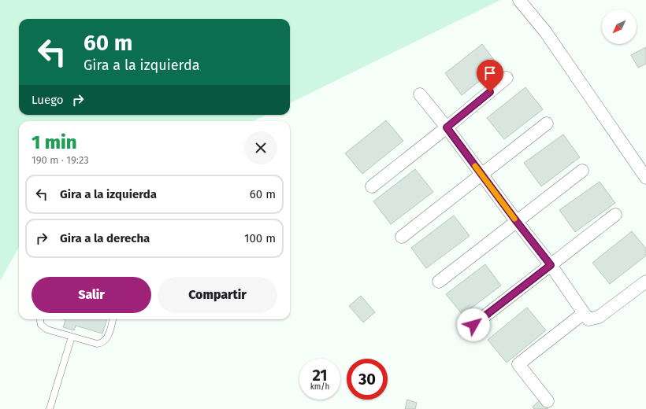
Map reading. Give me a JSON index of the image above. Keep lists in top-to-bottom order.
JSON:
{
  "north": "bottom left",
  "page": {
    "turn": ["60 m", "Gira a la izquierda"],
    "then": "Luego",
    "heading": ["1 min", "190 m · 19:23"],
    "list": [
      {
        "name": "Gira a la izquierda",
        "value": "60 m"
      },
      {
        "name": "Gira a la derecha",
        "value": "100 m"
      }
    ],
    "buttons": ["Salir", "Compartir"],
    "speed": "21 km/h",
    "limit": "30"
  }
}
